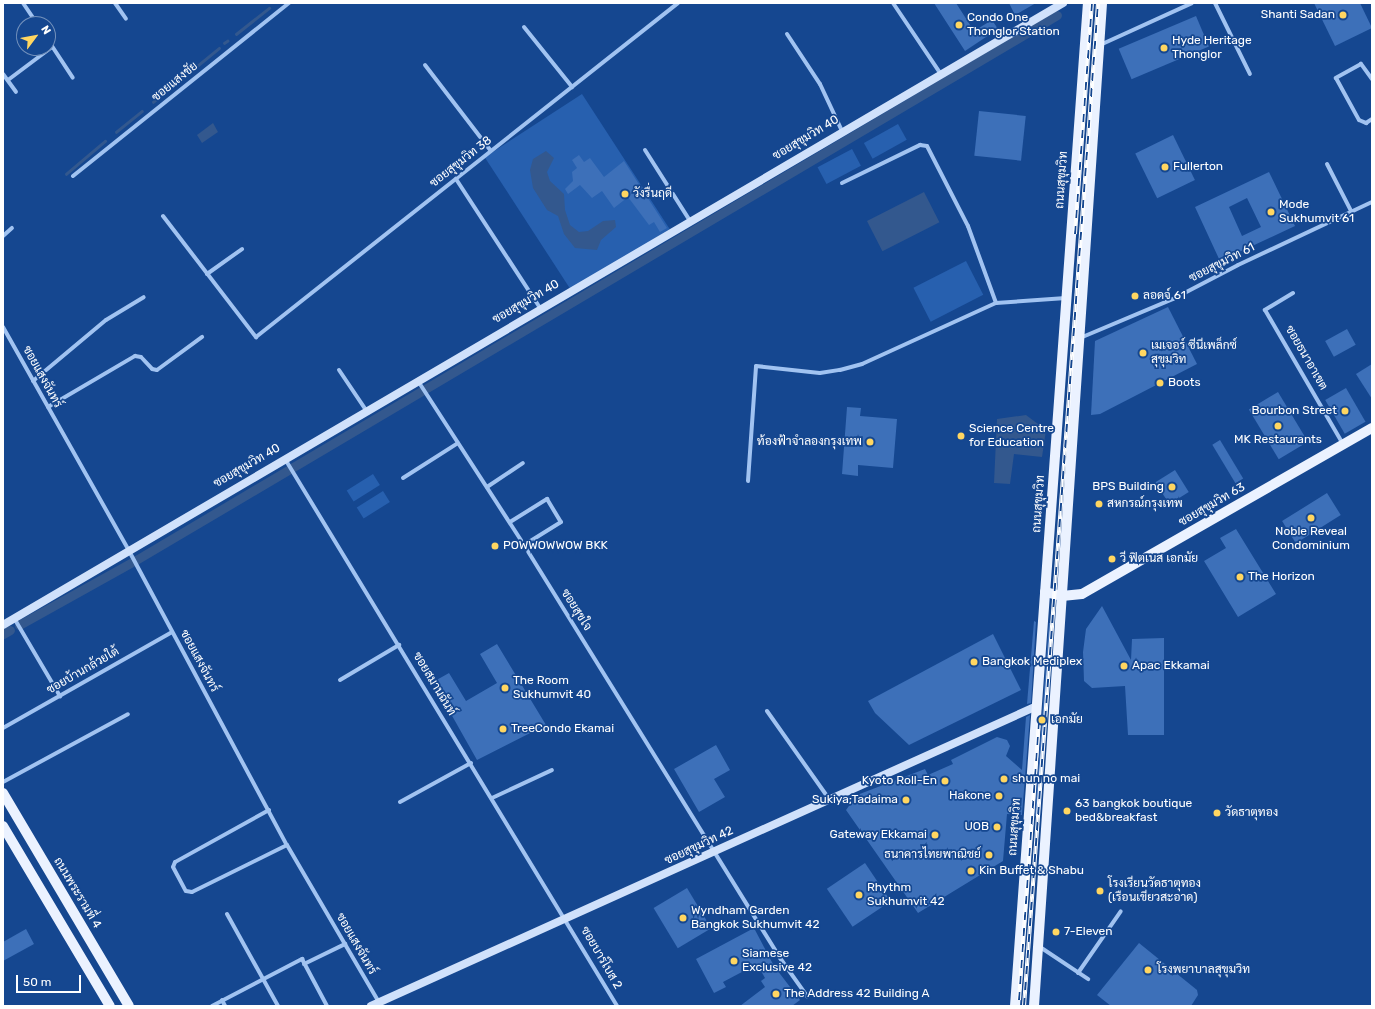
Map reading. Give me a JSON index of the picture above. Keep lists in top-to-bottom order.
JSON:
{
  "streets": {
    "main road": ["ถนนสุขุมวิท", "ซอยสุขุมวิท 63", "ถนนพระรามที่ 4"],
    "street": [
      "ซอยแสงชัย",
      "ซอยสุขุมวิท 40",
      "ซอยสุขุมวิท 38",
      "ซอยสุขุมวิท 61",
      "ซอยธนาอาเขต",
      "ซอยแสงจันทร์",
      "ซอยสุขใจ",
      "ซอยบ้านกล้วยใต้",
      "ซอยสมานฉันท์",
      "ซอยสุขุมวิท 42",
      "ซอยบาร์โบส 2"
    ]
  },
  "crossings": [
    ["ซอยสุขุมวิท 40", "ซอยแสงจันทร์"],
    ["ซอยสุขุมวิท 40", "ซอยสุขใจ"],
    ["ซอยสุขุมวิท 40", "ซอยสมานฉันท์"],
    ["ถนนสุขุมวิท", "ซอยสุขุมวิท 63"],
    ["ถนนสุขุมวิท", "ซอยสุขุมวิท 42"],
    ["ซอยธนาอาเขต", "ซอยสุขุมวิท 63"],
    ["ซอยแสงจันทร์", "ซอยบ้านกล้วยใต้"],
    ["ซอยแสงจันทร์", "ซอยสุขุมวิท 42"],
    ["ซอยสุขใจ", "ซอยสุขุมวิท 42"],
    ["ซอยสมานฉันท์", "ซอยสุขุมวิท 42"],
    ["ซอยสมานฉันท์", "ซอยบาร์โบส 2"],
    ["ซอยสุขุมวิท 42", "ซอยบาร์โบส 2"]
  ],
  "places": [
    "Shanti Sadan",
    "Condo One Thonglor Station",
    "Hyde Heritage Thonglor",
    "Fullerton",
    "วังรื่นฤดี",
    "Mode Sukhumvit 61",
    "ลอดจ์ 61",
    "เมเจอร์ ซีนีเพล็กซ์ สุขุมวิท",
    "Boots",
    "Bourbon Street",
    "MK Restaurants",
    "Science Centre for Education",
    "ท้องฟ้าจำลองกรุงเทพ",
    "BPS Building",
    "สหกรณ์กรุงเทพ",
    "Noble Reveal Condominium",
    "POWWOWWOW BKK",
    "วี ฟิตเนส เอกมัย",
    "The Horizon",
    "Bangkok Mediplex",
    "Apac Ekkamai",
    "The Room Sukhumvit 40",
    "เอกมัย",
    "TreeCondo Ekamai",
    "shun no mai",
    "Kyoto Roll-En",
    "Hakone",
    "Sukiya;Tadaima",
    "63 bangkok boutique bed&breakfast",
    "วัดธาตุทอง",
    "UOB",
    "Gateway Ekkamai",
    "ธนาคารไทยพาณิชย์",
    "Kin Buffet & Shabu",
    "โรงเรียนวัดธาตุทอง (เรือนเขียวสะอาด)",
    "Rhythm Sukhumvit 42",
    "Wyndham Garden Bangkok Sukhumvit 42",
    "7-Eleven",
    "Siamese Exclusive 42",
    "โรงพยาบาลสุขุมวิท",
    "The Address 42 Building A"
  ],
  "scale_bar": "50 m",
  "north": "top right"
}
